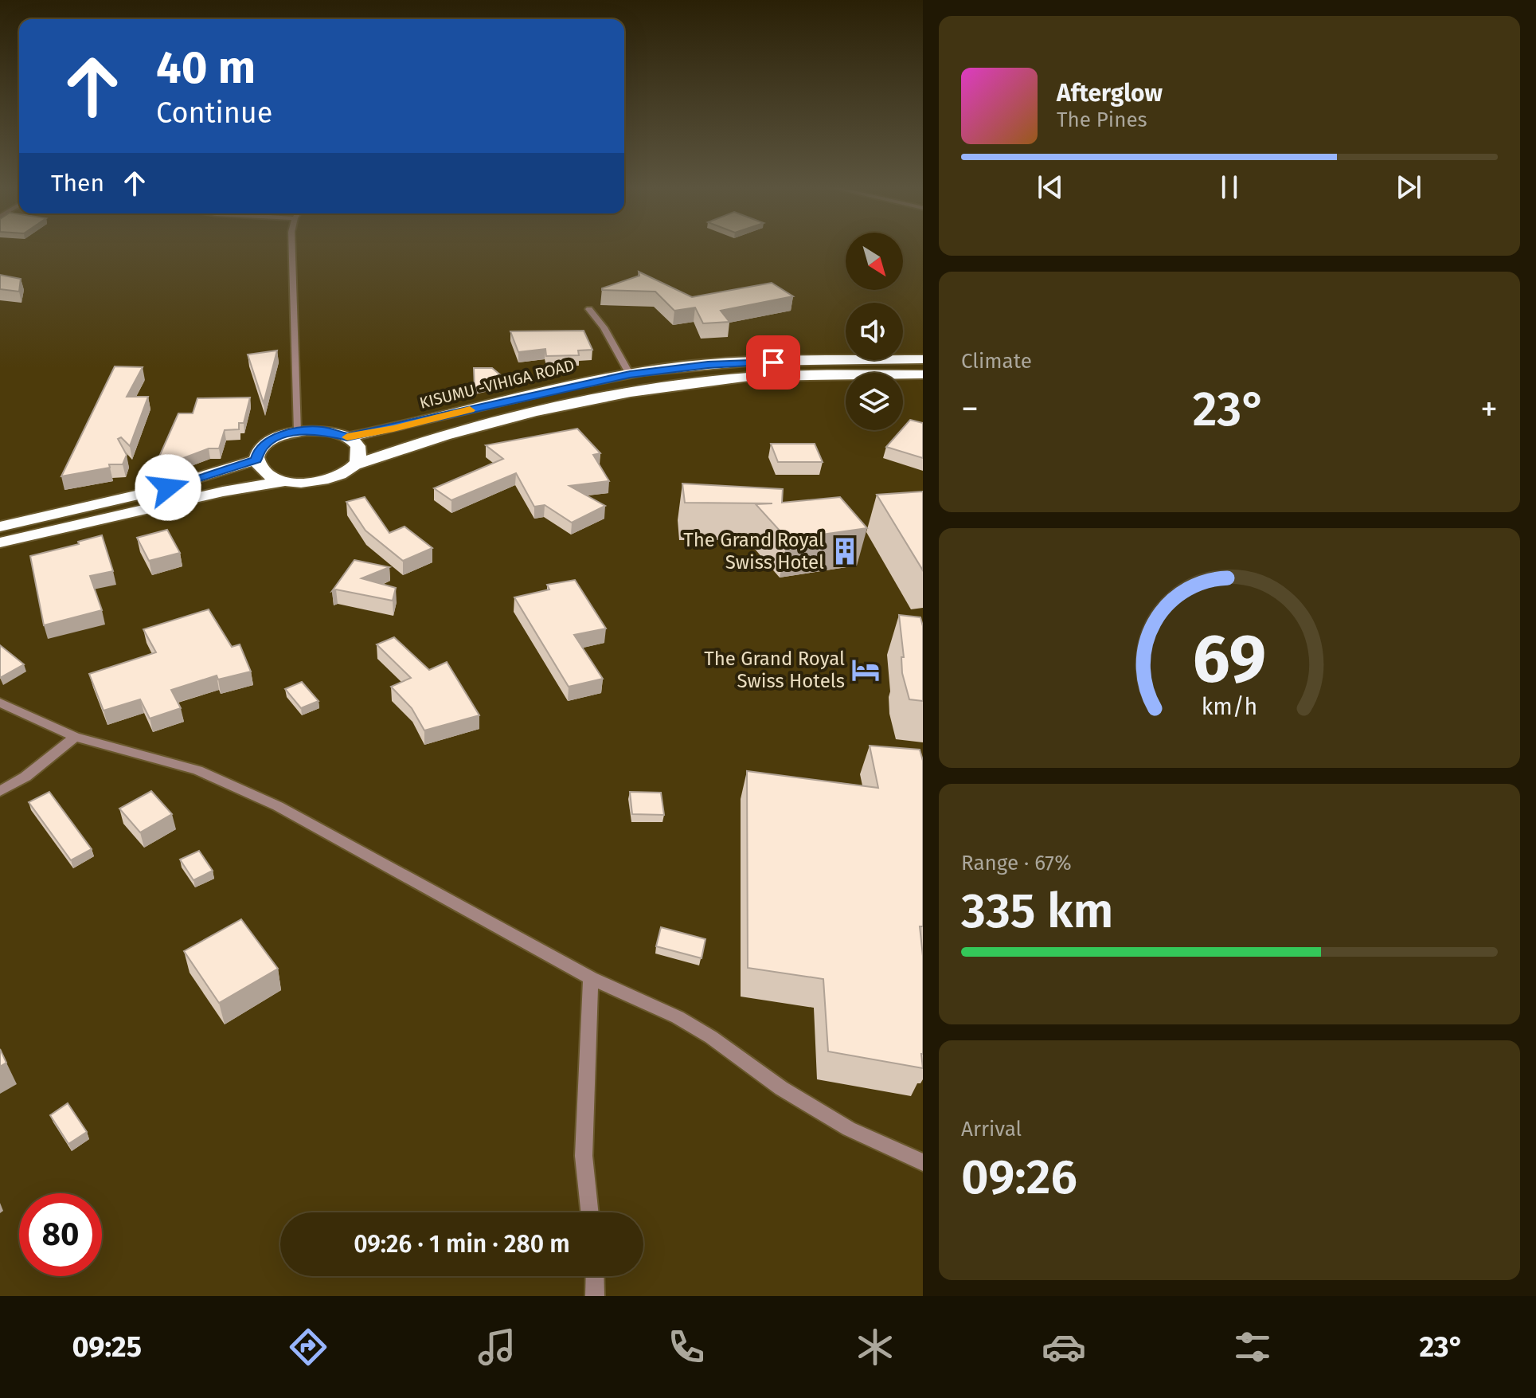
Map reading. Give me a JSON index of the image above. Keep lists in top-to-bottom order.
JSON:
{
  "streets": {
    "highway": ["KISUMU -VIHIGA ROAD"]
  },
  "places": {
    "building": ["The Grand Royal Swiss Hotel"],
    "hotel": ["The Grand Royal Swiss Hotels"]
  },
  "north": "bottom right",
  "page": {
    "turn": ["40 m", "Continue"],
    "song": ["Afterglow", "The Pines"],
    "then": "Then",
    "tile": [
      "Climate",
      ["Range · 67%", "335 km"],
      ["Arrival", "09:26"]
    ],
    "heat": ["−", "23°", "+"],
    "limit": "80",
    "trip": "09:26 · 1 min · 280 m",
    "tabs": ["09:25", "23°"],
    "gauge": ["69", "km/h"]
  }
}
